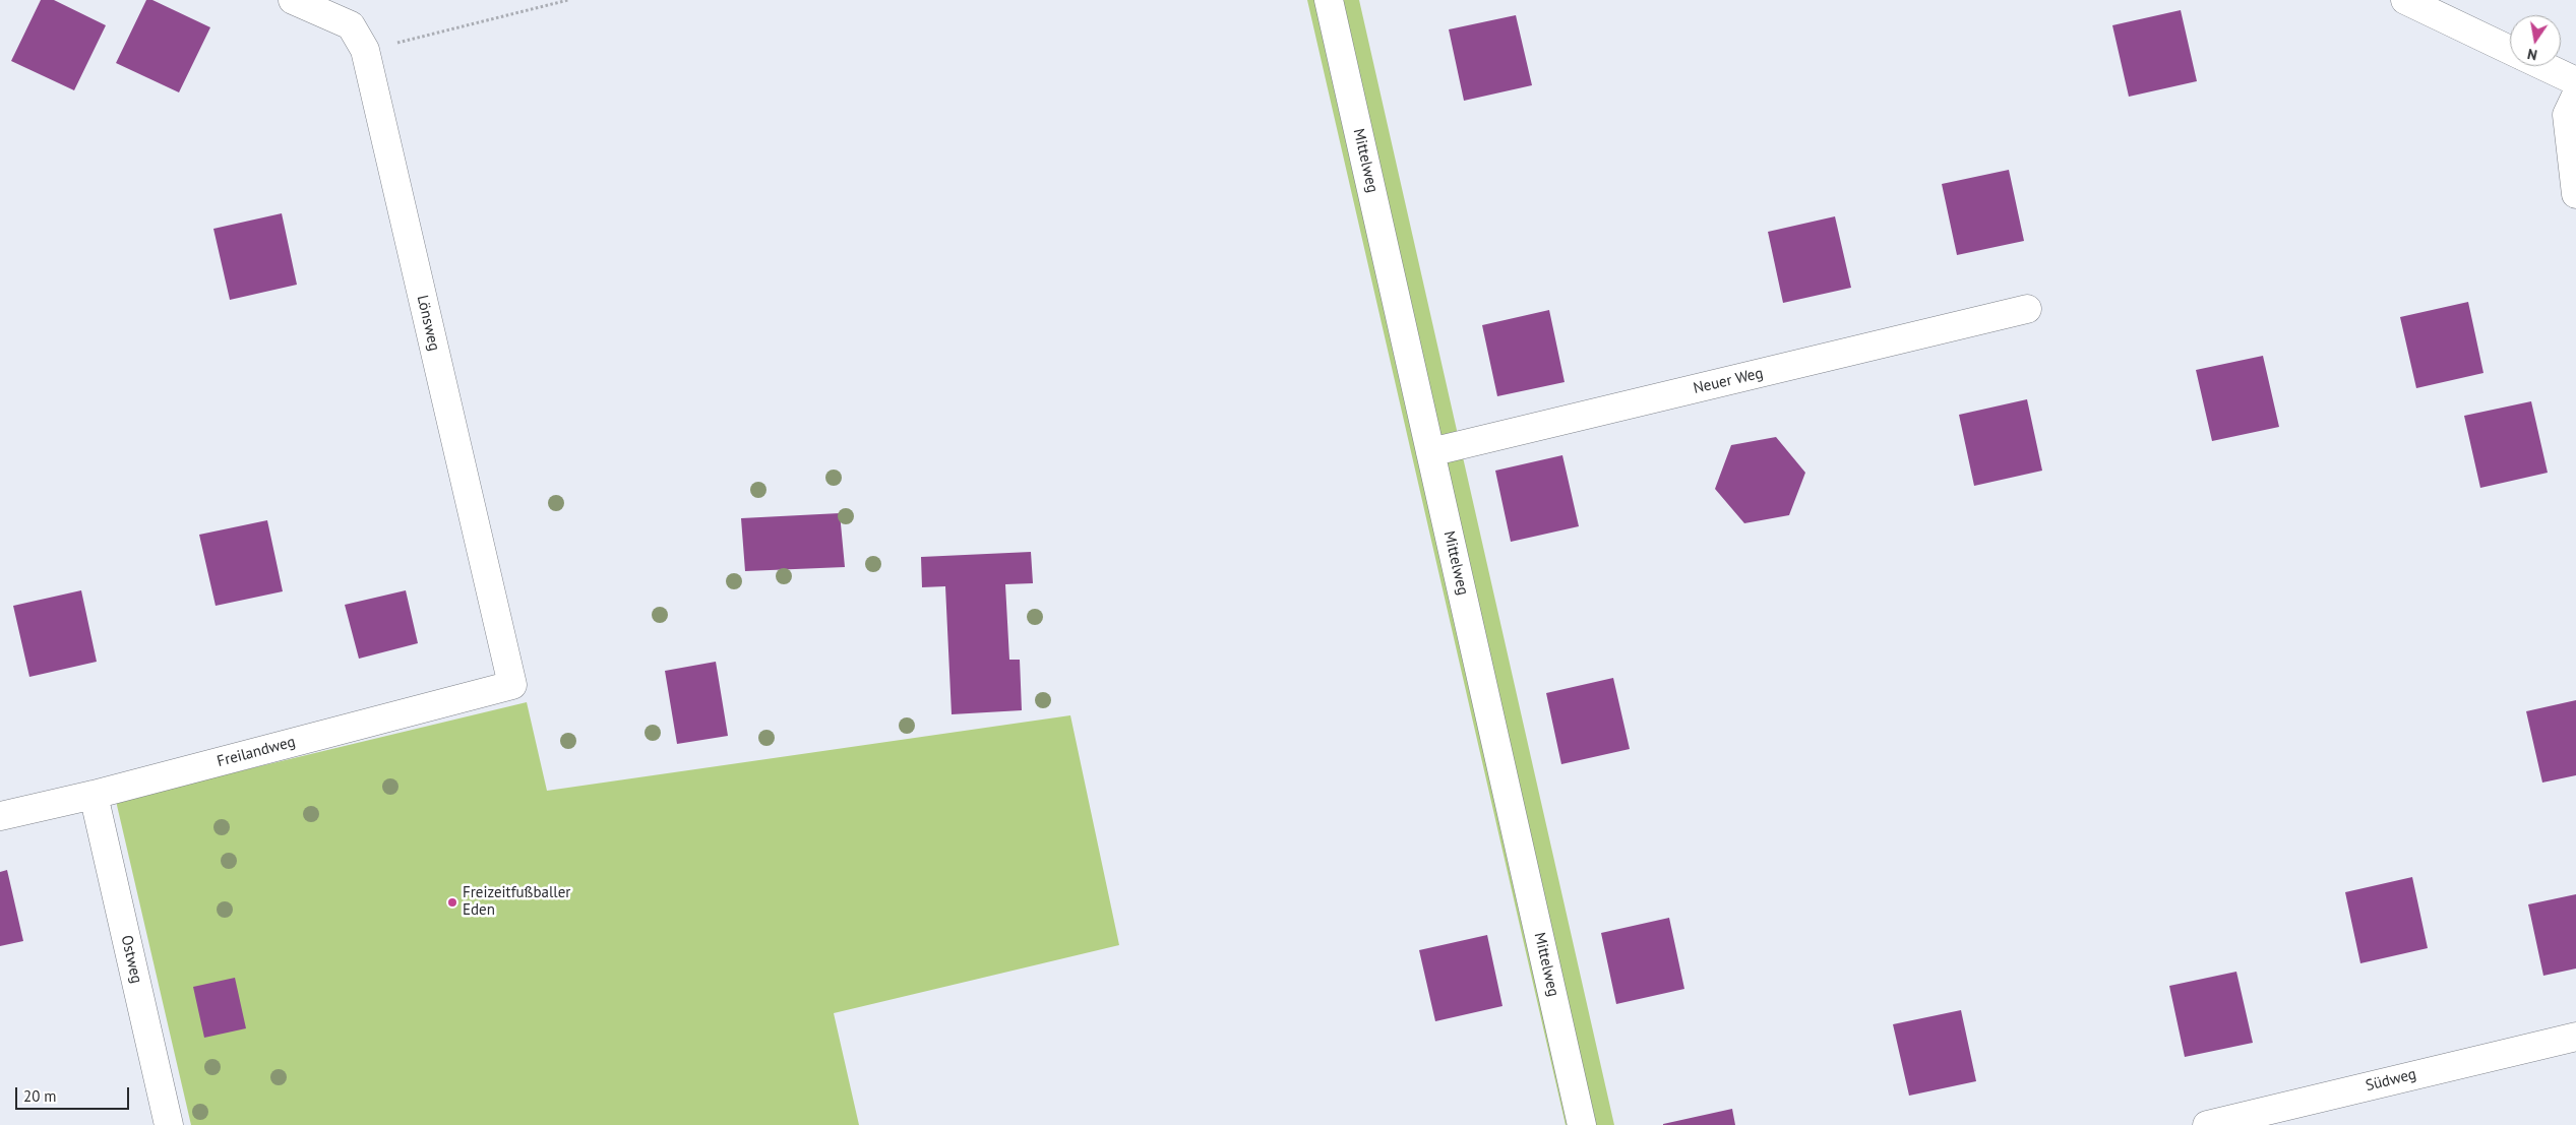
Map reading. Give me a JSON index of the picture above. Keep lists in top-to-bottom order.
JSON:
{
  "streets": {
    "street": [
      "Mittelweg",
      "Lönsweg",
      "Neuer Weg",
      "Freilandweg",
      "Ostweg",
      "Südweg"
    ]
  },
  "crossings": [
    ["Mittelweg", "Neuer Weg"],
    ["Lönsweg", "Freilandweg"],
    ["Freilandweg", "Ostweg"]
  ],
  "places": ["Freizeitfußballer Eden"],
  "scale_bar": "20 m",
  "north": "bottom"
}
